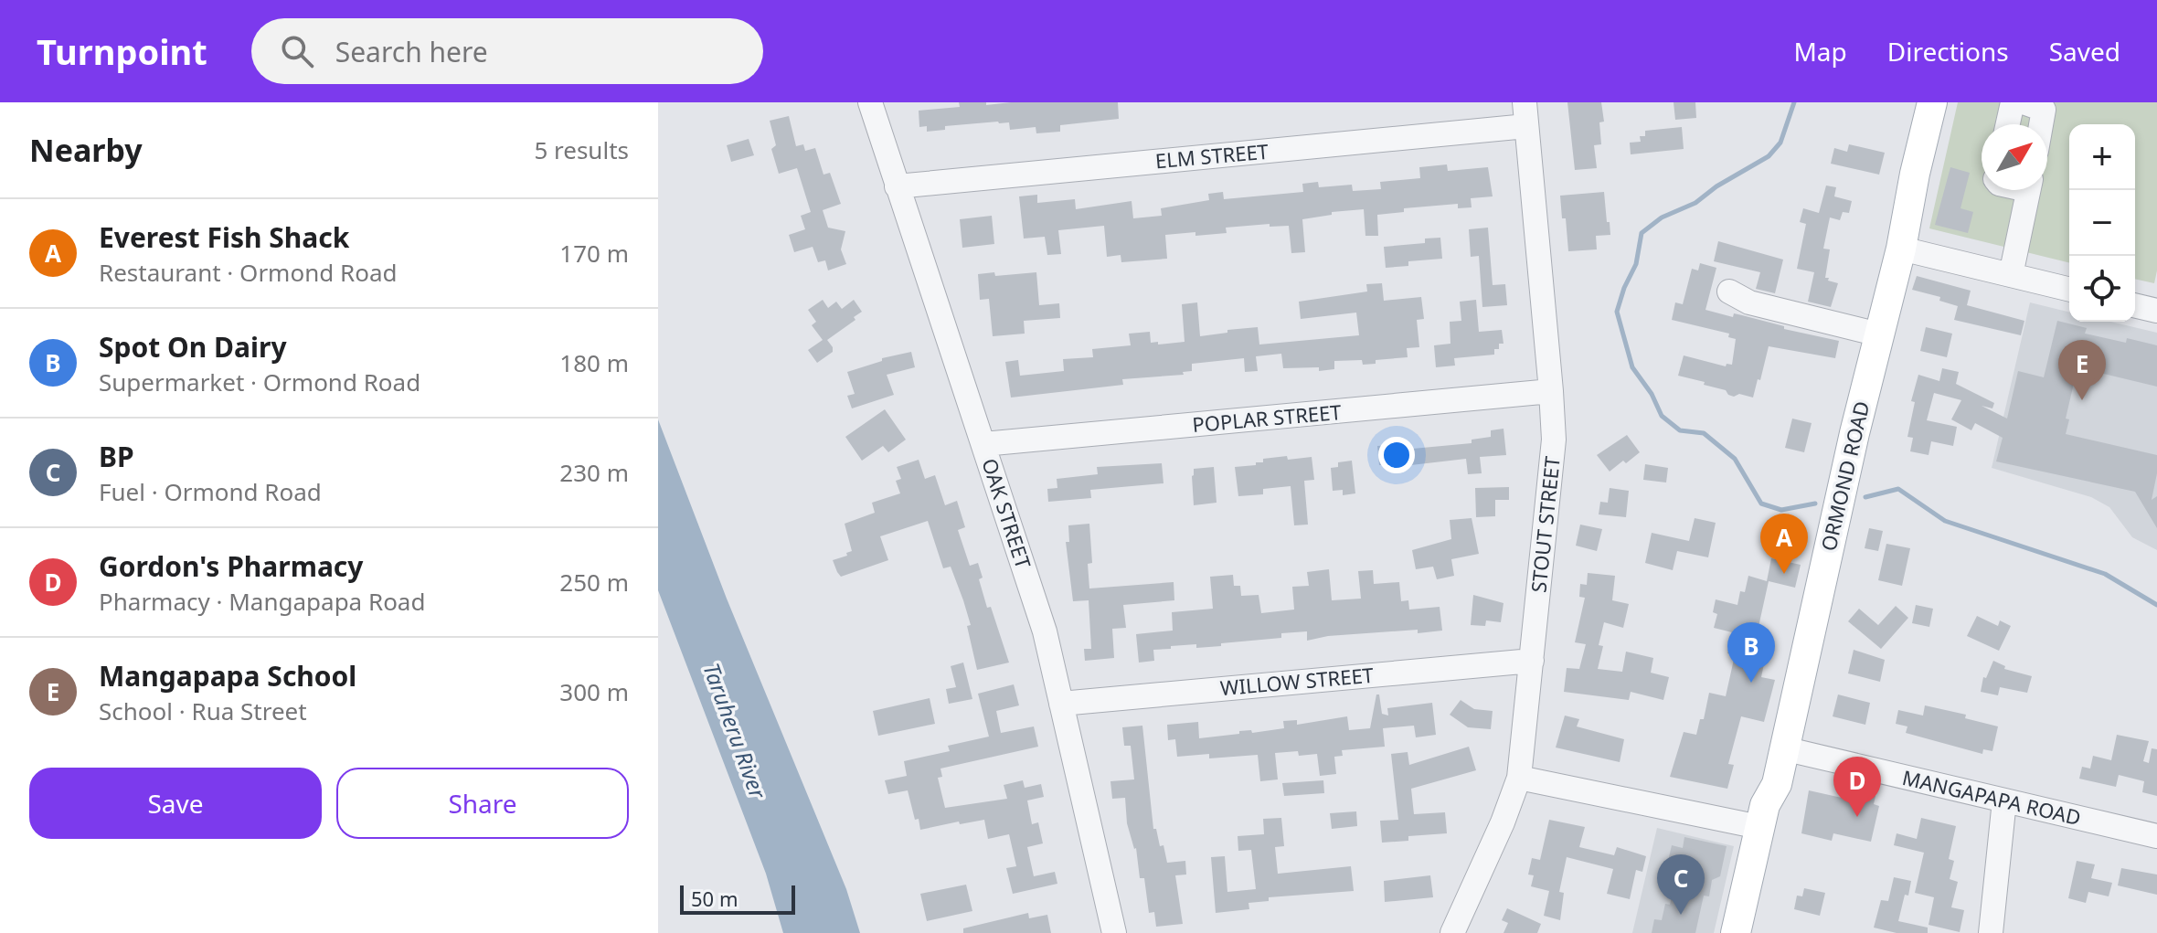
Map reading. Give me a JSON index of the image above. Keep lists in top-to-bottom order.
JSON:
{
  "streets": {
    "main road": ["ORMOND ROAD"],
    "street": [
      "ELM STREET",
      "POPLAR STREET",
      "OAK STREET",
      "STOUT STREET",
      "WILLOW STREET",
      "MANGAPAPA ROAD"
    ]
  },
  "crossings": [
    ["ELM STREET", "OAK STREET"],
    ["ELM STREET", "STOUT STREET"],
    ["POPLAR STREET", "OAK STREET"],
    ["POPLAR STREET", "STOUT STREET"],
    ["ORMOND ROAD", "MANGAPAPA ROAD"],
    ["OAK STREET", "WILLOW STREET"],
    ["STOUT STREET", "WILLOW STREET"]
  ],
  "water": ["Taruheru River"],
  "scale_bar": "50 m",
  "north": "top right",
  "page": {
    "header": "Turnpoint",
    "search": "Search here",
    "nav": ["Map", "Directions", "Saved"],
    "heading": ["Nearby", "5 results"],
    "map_buttons": ["+", "−"],
    "list": [
      {
        "mark": "A",
        "name": "Everest Fish Shack",
        "note": "Restaurant · Ormond Road",
        "value": "170 m"
      },
      {
        "mark": "B",
        "name": "Spot On Dairy",
        "note": "Supermarket · Ormond Road",
        "value": "180 m"
      },
      {
        "mark": "C",
        "name": "BP",
        "note": "Fuel · Ormond Road",
        "value": "230 m"
      },
      {
        "mark": "D",
        "name": "Gordon's Pharmacy",
        "note": "Pharmacy · Mangapapa Road",
        "value": "250 m"
      },
      {
        "mark": "E",
        "name": "Mangapapa School",
        "note": "School · Rua Street",
        "value": "300 m"
      }
    ],
    "pins": [
      "E",
      "A",
      "B",
      "D",
      "C"
    ],
    "buttons": ["Save", "Share"],
    "scale": "50 m"
  }
}
